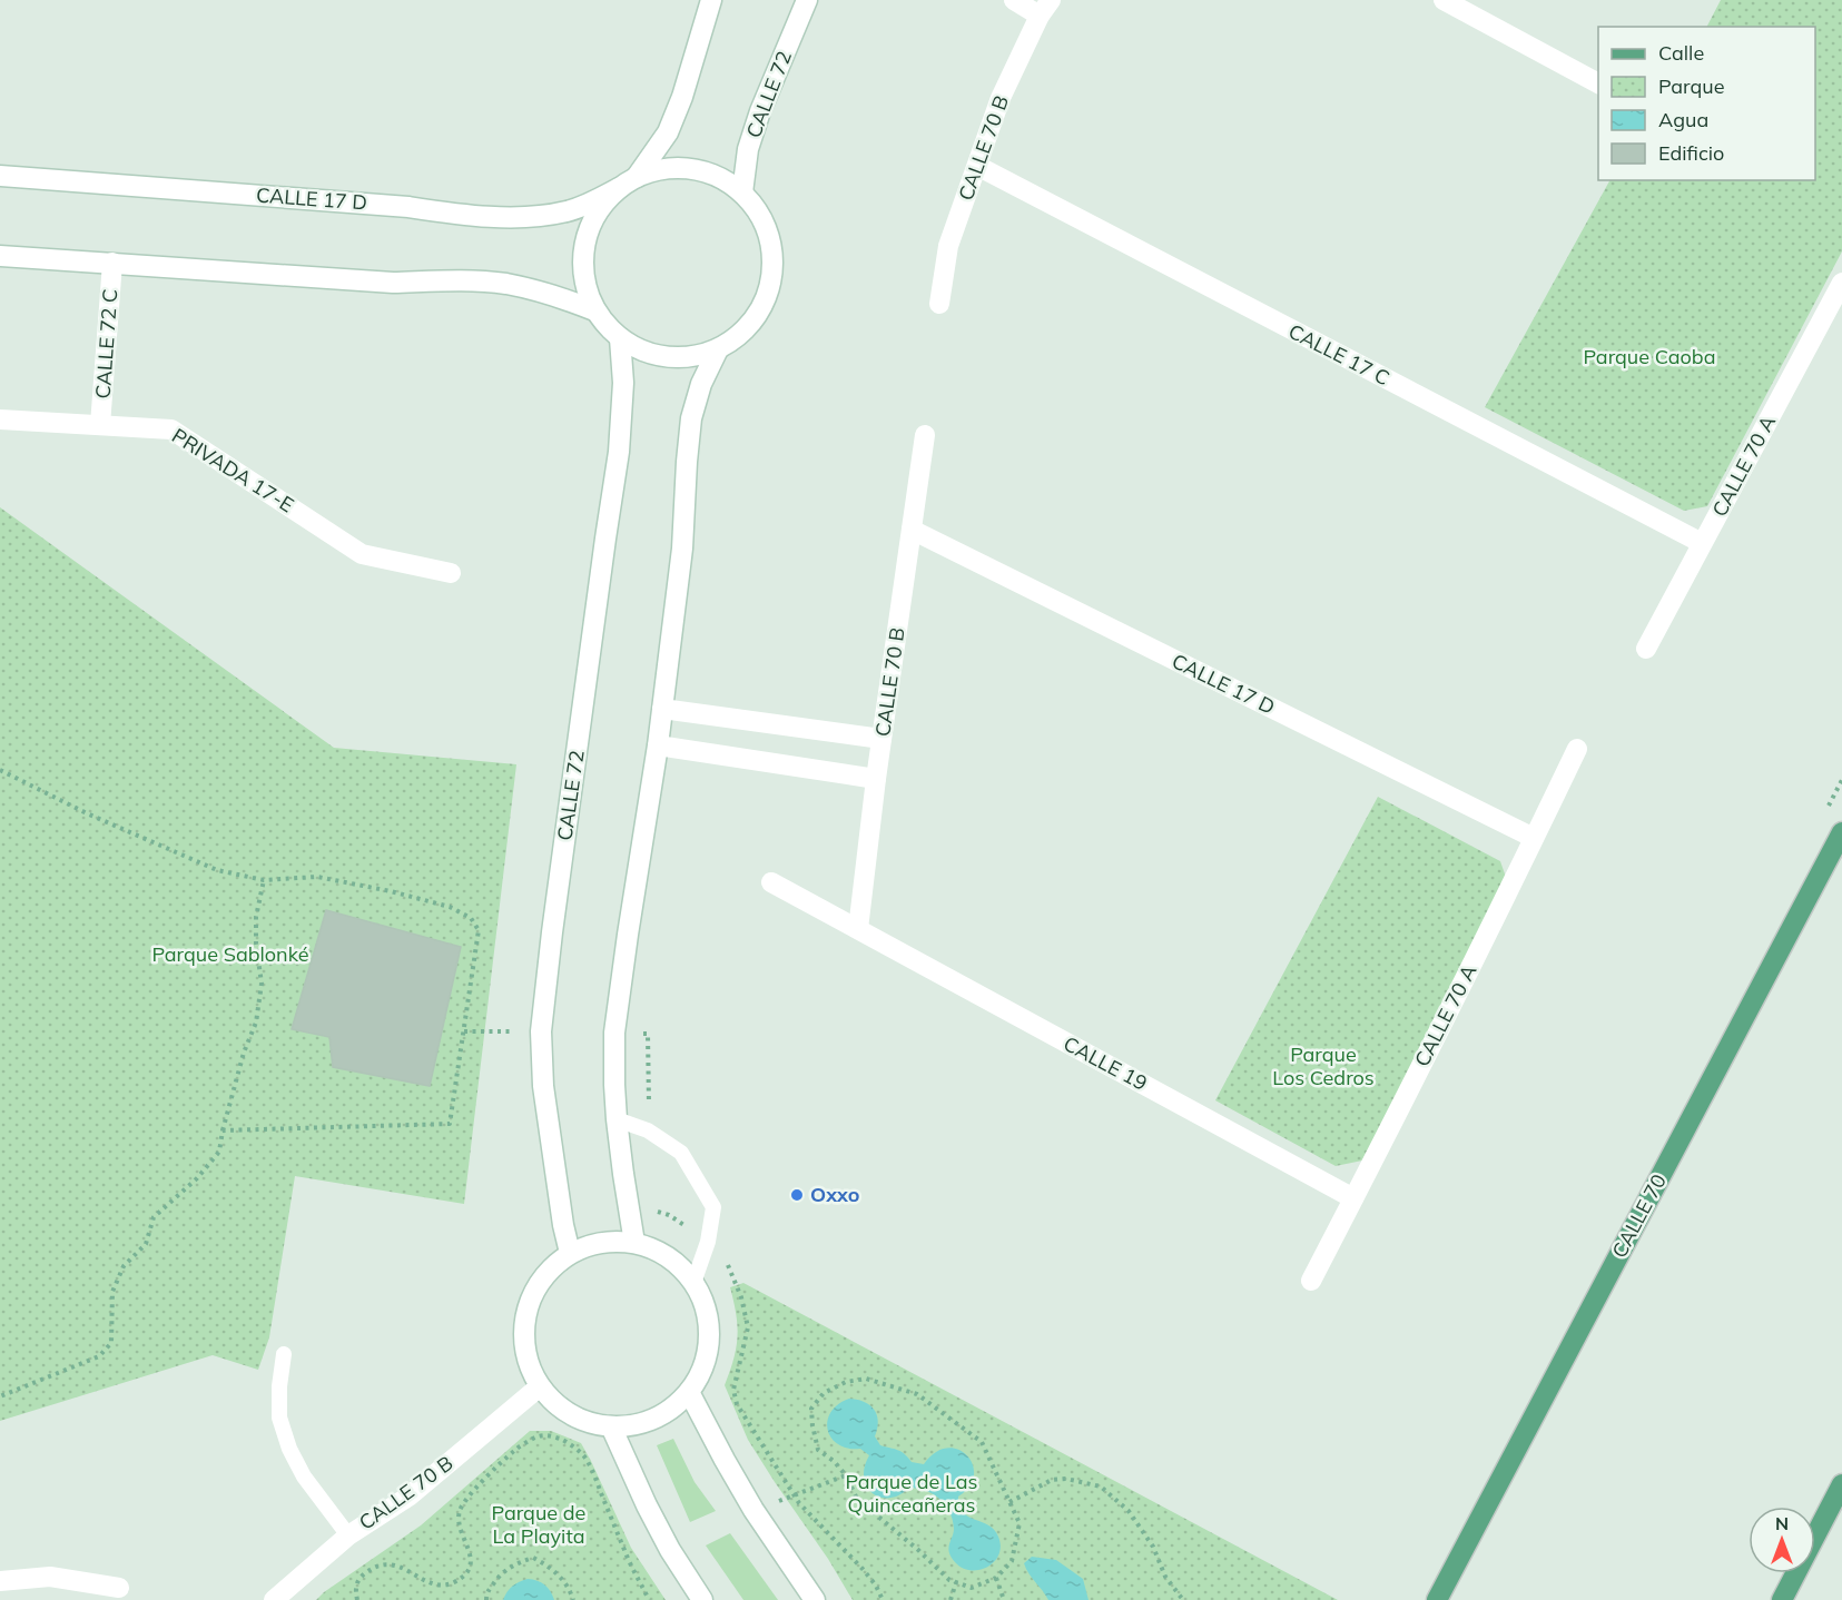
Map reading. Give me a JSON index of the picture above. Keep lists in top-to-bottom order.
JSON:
{
  "streets": {
    "main road": ["CALLE 70"],
    "street": [
      "CALLE 72",
      "CALLE 70 B",
      "CALLE 17 D",
      "CALLE 72 C",
      "CALLE 17 C",
      "CALLE 70 A",
      "PRIVADA 17-E",
      "CALLE 19"
    ]
  },
  "crossings": [
    ["CALLE 72", "CALLE 70 B"],
    ["CALLE 72", "CALLE 17 D"],
    ["CALLE 70 B", "CALLE 17 D"],
    ["CALLE 70 B", "CALLE 17 C"],
    ["CALLE 70 B", "CALLE 19"],
    ["CALLE 17 D", "CALLE 70 A"],
    ["CALLE 72 C", "PRIVADA 17-E"],
    ["CALLE 17 C", "CALLE 70 A"],
    ["CALLE 70 A", "CALLE 19"]
  ],
  "parks": [
    "Parque Caoba",
    "Parque Sablonké",
    "Parque Los Cedros",
    "Parque de Las Quinceañeras",
    "Parque de La Playita"
  ],
  "places": ["Oxxo"],
  "legend": [
    "Calle",
    "Parque",
    "Agua",
    "Edificio"
  ],
  "north": "top"
}
